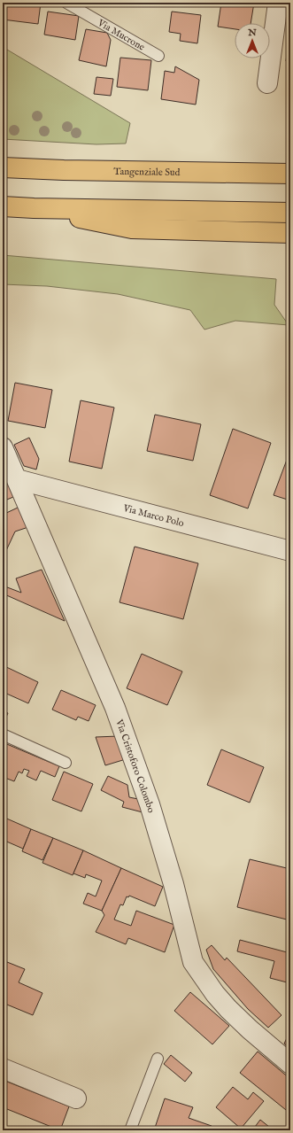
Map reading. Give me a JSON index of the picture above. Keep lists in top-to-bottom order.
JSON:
{
  "streets": {
    "highway": ["Tangenziale Sud"],
    "street": ["Via Marco Polo", "Via Cristoforo Colombo"],
    "lane": ["Via Mucrone"]
  },
  "crossings": [
    ["Via Marco Polo", "Via Cristoforo Colombo"]
  ],
  "north": "top"
}
